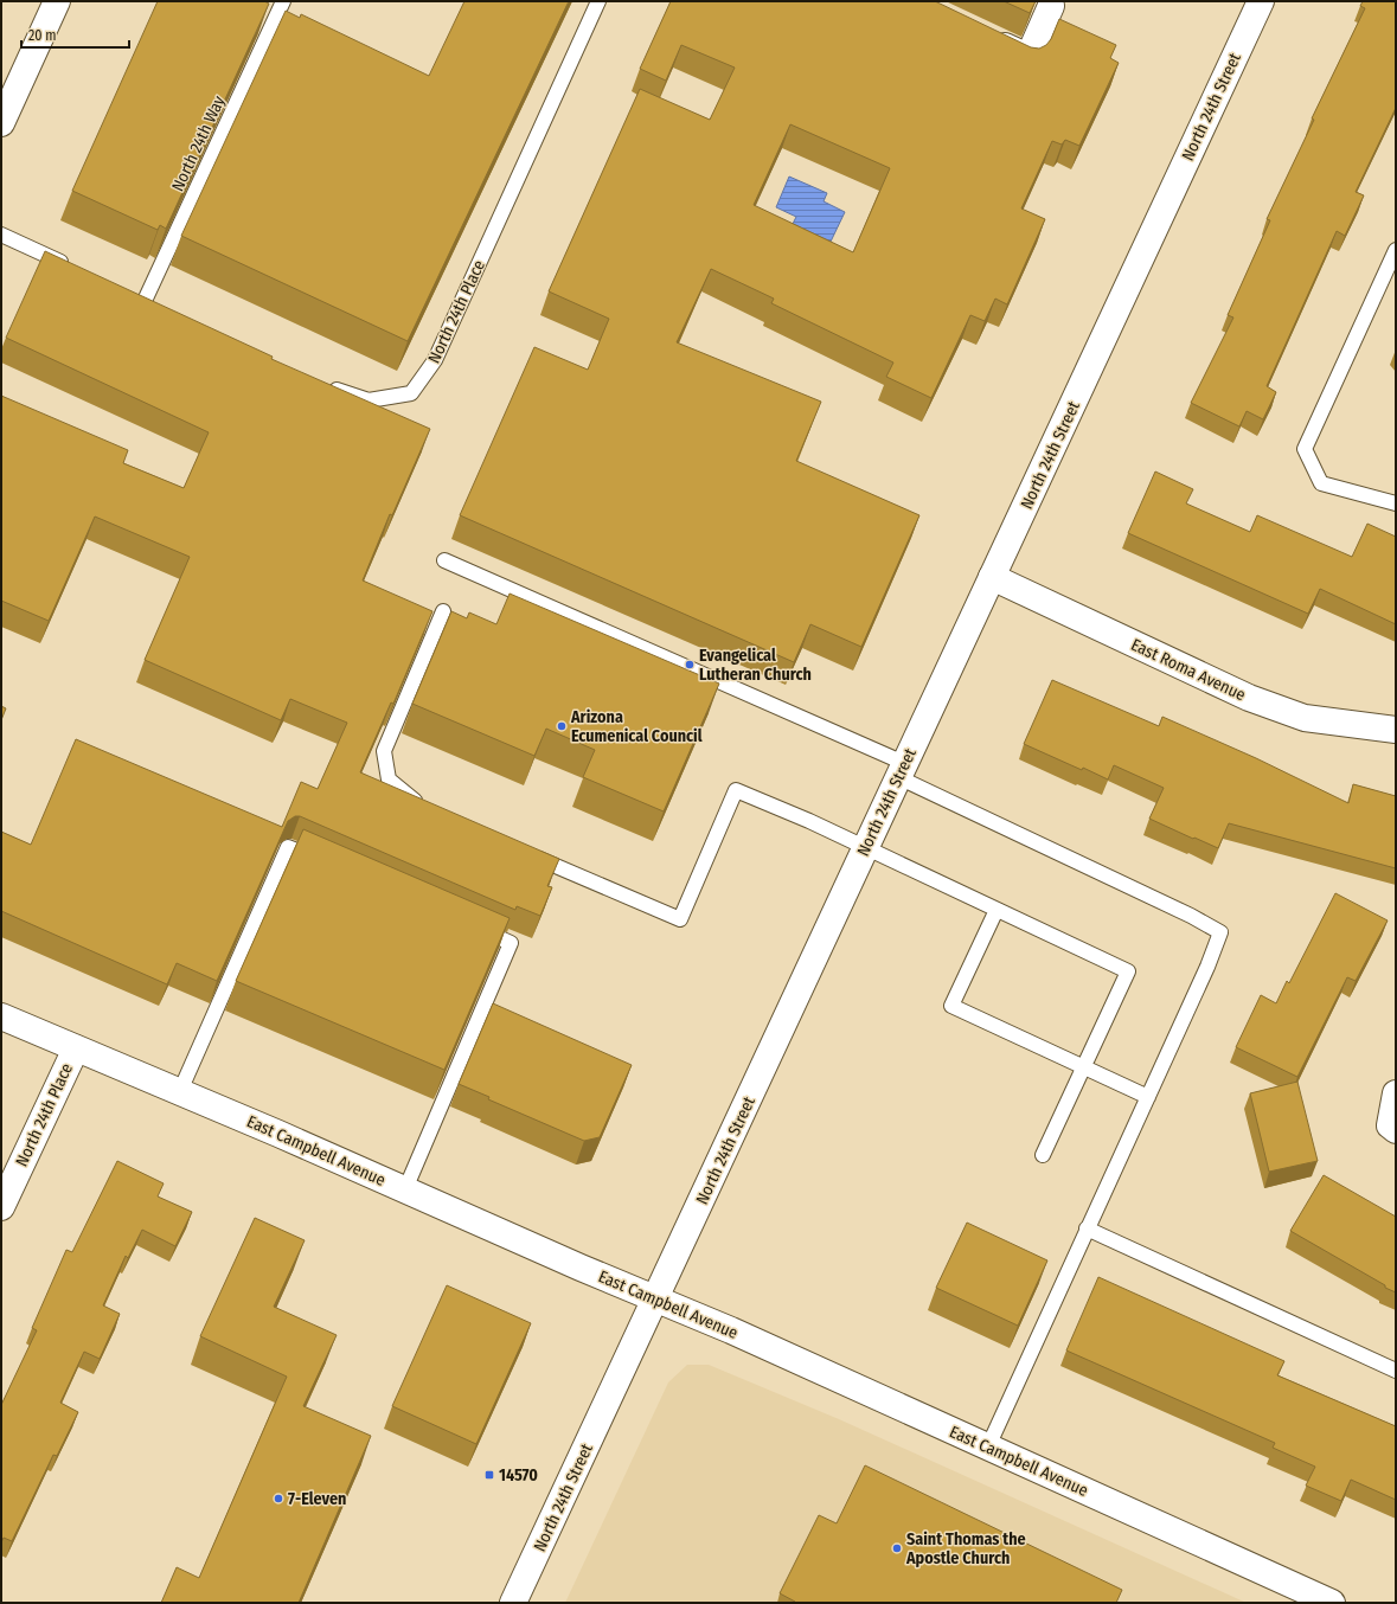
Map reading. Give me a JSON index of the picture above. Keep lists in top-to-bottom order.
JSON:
{
  "streets": {
    "street": [
      "North 24th Street",
      "North 24th Place",
      "East Roma Avenue",
      "East Campbell Avenue"
    ],
    "lane": ["North 24th Way"]
  },
  "crossings": [
    ["North 24th Street", "East Roma Avenue"],
    ["North 24th Street", "East Campbell Avenue"],
    ["North 24th Place", "East Campbell Avenue"]
  ],
  "places": {
    "other": [
      "Evangelical Lutheran Church",
      "Arizona Ecumenical Council",
      "7-Eleven",
      "Saint Thomas the Apostle Church"
    ],
    "transit": ["14570"]
  },
  "scale_bar": "20 m"
}
